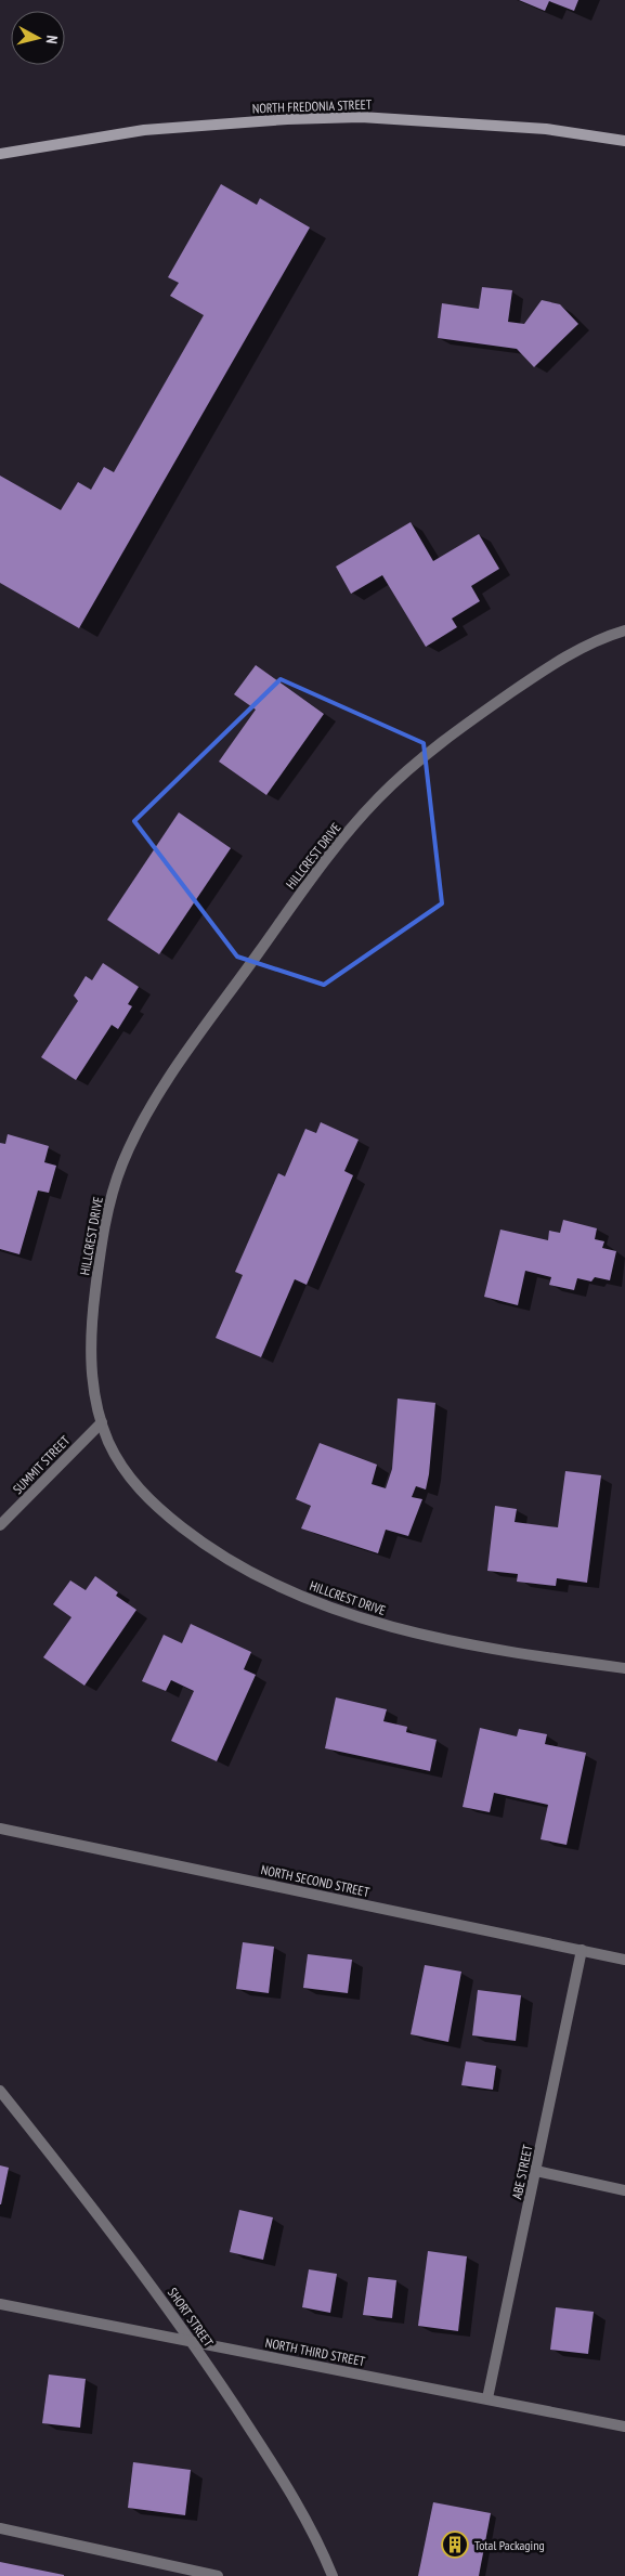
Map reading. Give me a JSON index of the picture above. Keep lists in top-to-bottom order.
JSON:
{
  "streets": {
    "street": [
      "NORTH FREDONIA STREET",
      "HILLCREST DRIVE",
      "SUMMIT STREET",
      "NORTH SECOND STREET",
      "ABE STREET",
      "SHORT STREET",
      "NORTH THIRD STREET"
    ]
  },
  "crossings": [
    ["HILLCREST DRIVE", "SUMMIT STREET"],
    ["NORTH SECOND STREET", "ABE STREET"],
    ["ABE STREET", "NORTH THIRD STREET"],
    ["SHORT STREET", "NORTH THIRD STREET"]
  ],
  "places": {
    "building": ["Total Packaging"]
  },
  "north": "right"
}
